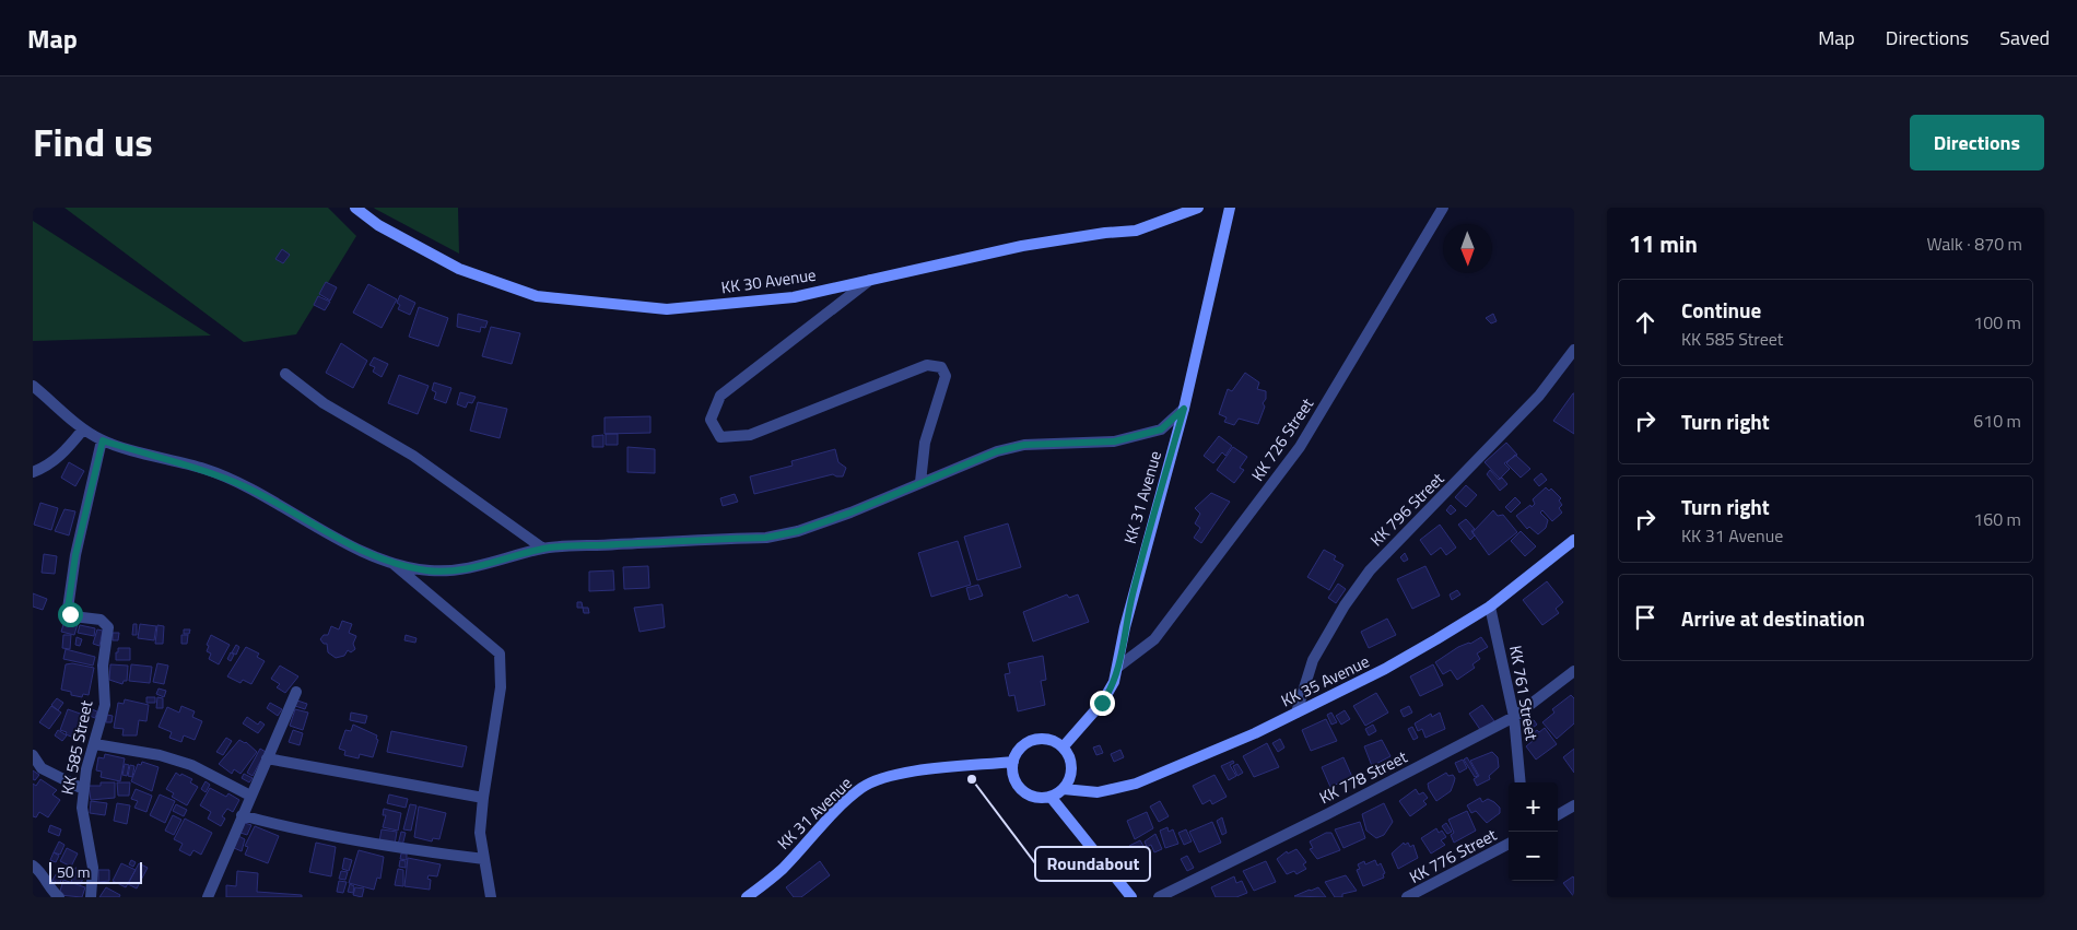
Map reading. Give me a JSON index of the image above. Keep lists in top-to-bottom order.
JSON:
{
  "streets": {
    "main road": ["KK 30 Avenue", "KK 31 Avenue", "KK 35 Avenue"],
    "street": [
      "KK 726 Street",
      "KK 796 Street",
      "KK 761 Street",
      "KK 585 Street",
      "KK 778 Street",
      "KK 776 Street"
    ]
  },
  "crossings": [
    ["KK 726 Street", "KK 31 Avenue"],
    ["KK 31 Avenue", "KK 35 Avenue"],
    ["KK 796 Street", "KK 35 Avenue"],
    ["KK 35 Avenue", "KK 761 Street"],
    ["KK 761 Street", "KK 778 Street"]
  ],
  "places": ["Roundabout"],
  "scale_bar": "50 m",
  "north": "bottom",
  "page": {
    "header": "Map",
    "nav": ["Map", "Directions", "Saved"],
    "title": "Find us",
    "buttons": "Directions",
    "heading": ["11 min", "Walk · 870 m"],
    "list": [
      ["Continue", "KK 585 Street", "100 m"],
      ["Turn right", "610 m"],
      ["Turn right", "KK 31 Avenue", "160 m"],
      "Arrive at destination"
    ],
    "map_buttons": ["+", "−"],
    "scale": "50 m"
  }
}
